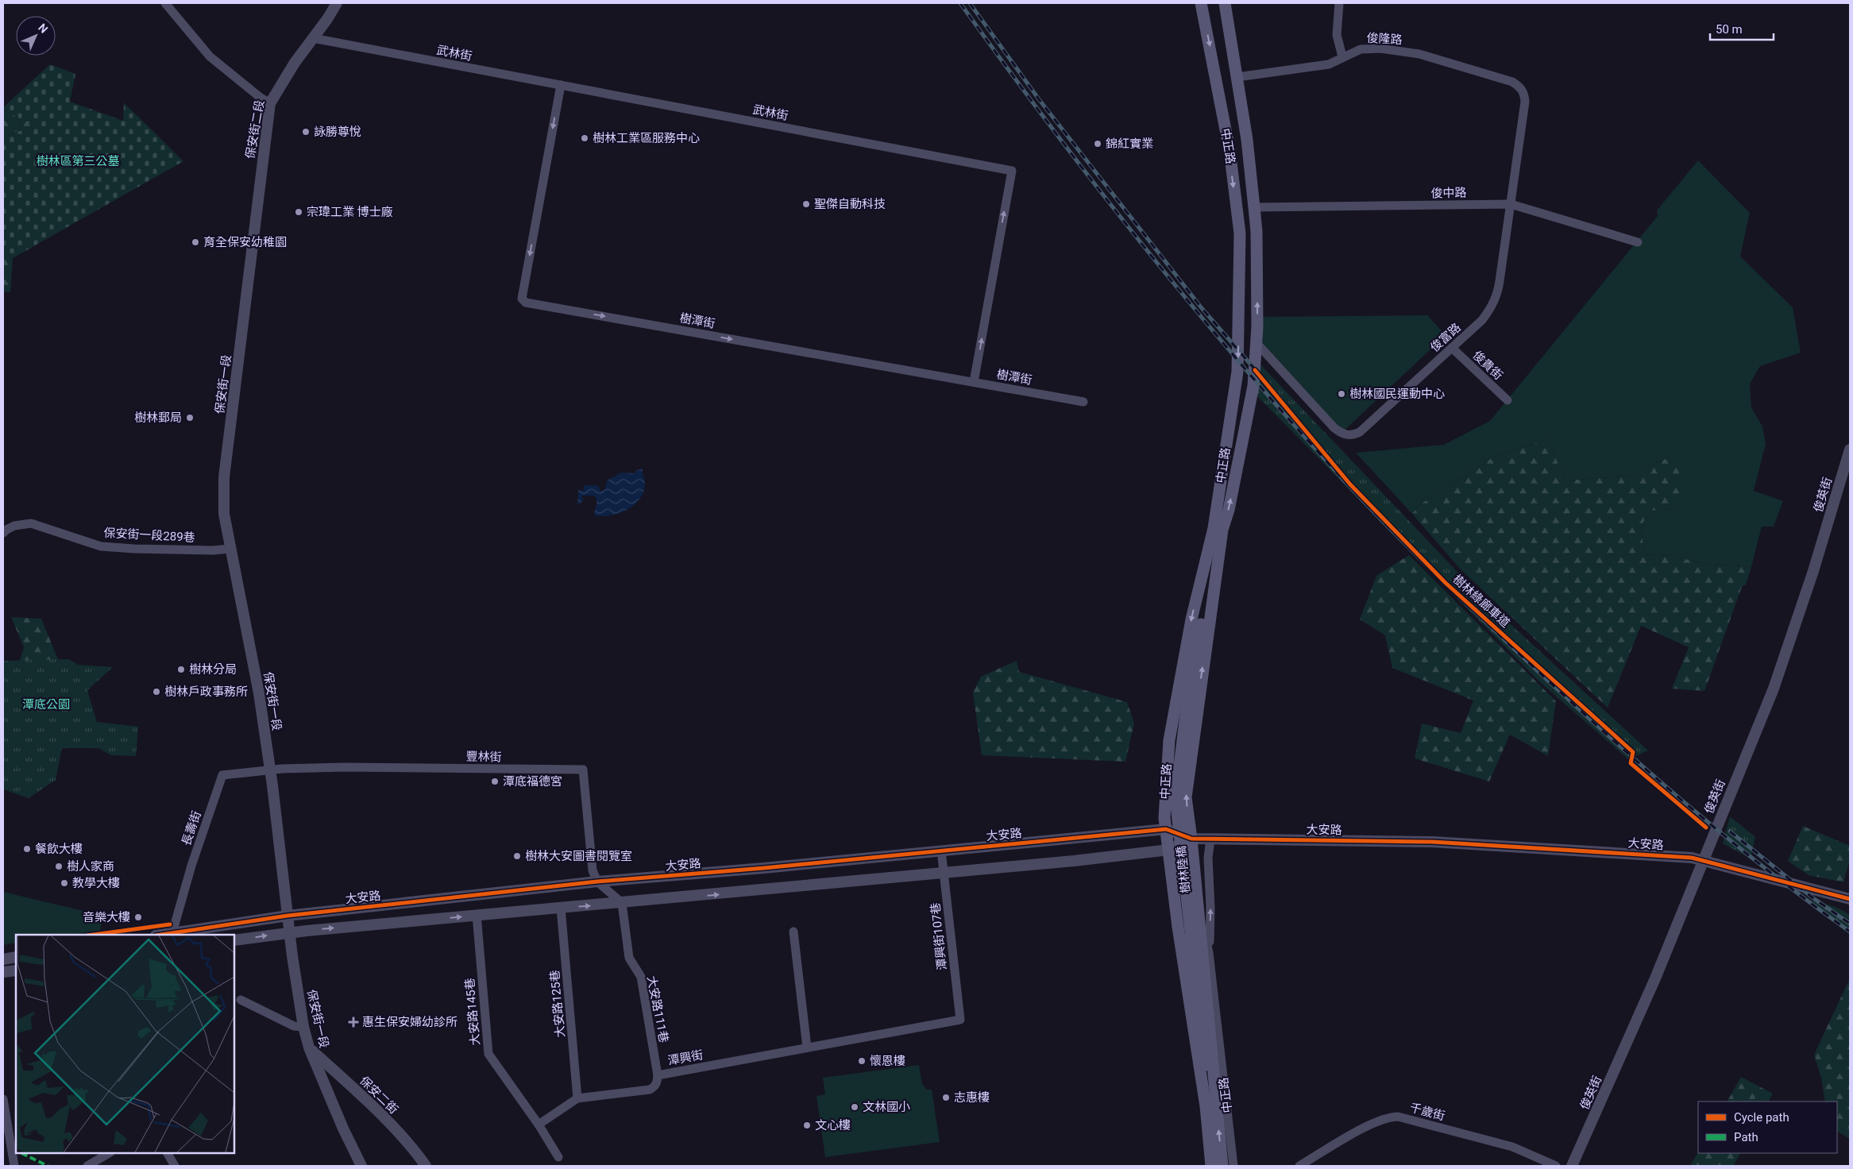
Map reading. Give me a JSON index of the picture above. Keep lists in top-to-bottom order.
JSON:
{
  "streets": {
    "main road": ["中正路", "樹林陸橋"],
    "street": [
      "俊隆路",
      "武林街",
      "保安街二段",
      "俊中路",
      "樹潭街",
      "俊富路",
      "俊貴街",
      "保安街一段",
      "俊英街",
      "保安街一段289巷",
      "豐林街",
      "長壽街",
      "大安路",
      "潭興街107巷",
      "大安路125巷",
      "大安路111巷",
      "大安路145巷",
      "潭興街",
      "保安二街",
      "千歲街"
    ],
    "cycle path": ["樹林綠廊車道"]
  },
  "crossings": [
    ["俊隆路", "中正路"],
    ["俊隆路", "俊富路"],
    ["武林街", "保安街二段"],
    ["武林街", "樹潭街"],
    ["保安街二段", "保安街一段"],
    ["中正路", "俊中路"],
    ["中正路", "俊富路"],
    ["中正路", "大安路"],
    ["中正路", "樹林陸橋"],
    ["俊中路", "俊富路"],
    ["俊富路", "俊貴街"],
    ["保安街一段", "保安街一段289巷"],
    ["保安街一段", "豐林街"],
    ["保安街一段", "長壽街"],
    ["保安街一段", "大安路"],
    ["保安街一段", "保安二街"],
    ["俊英街", "大安路"],
    ["豐林街", "長壽街"],
    ["豐林街", "大安路"],
    ["長壽街", "大安路"],
    ["大安路", "潭興街107巷"],
    ["大安路", "大安路125巷"],
    ["大安路", "大安路111巷"],
    ["大安路", "大安路145巷"],
    ["潭興街107巷", "潭興街"],
    ["大安路125巷", "潭興街"],
    ["大安路111巷", "潭興街"],
    ["大安路145巷", "潭興街"]
  ],
  "parks": ["樹林區第三公墓", "潭底公園"],
  "places": {
    "other": [
      "詠勝尊悅",
      "樹林工業區服務中心",
      "錦紅實業",
      "聖傑自動科技",
      "宗瑋工業 博士廠",
      "育全保安幼稚園",
      "樹林國民運動中心",
      "樹林郵局",
      "樹林分局",
      "樹林戶政事務所",
      "潭底福德宮",
      "餐飲大樓",
      "樹林大安圖書閱覽室",
      "樹人家商",
      "教學大樓",
      "音樂大樓",
      "懷恩樓",
      "志惠樓",
      "文林國小",
      "文心樓"
    ],
    "health": ["惠生保安婦幼診所"]
  },
  "legend": ["Cycle path", "Path"],
  "scale_bar": "50 m",
  "north": "top right"
}
